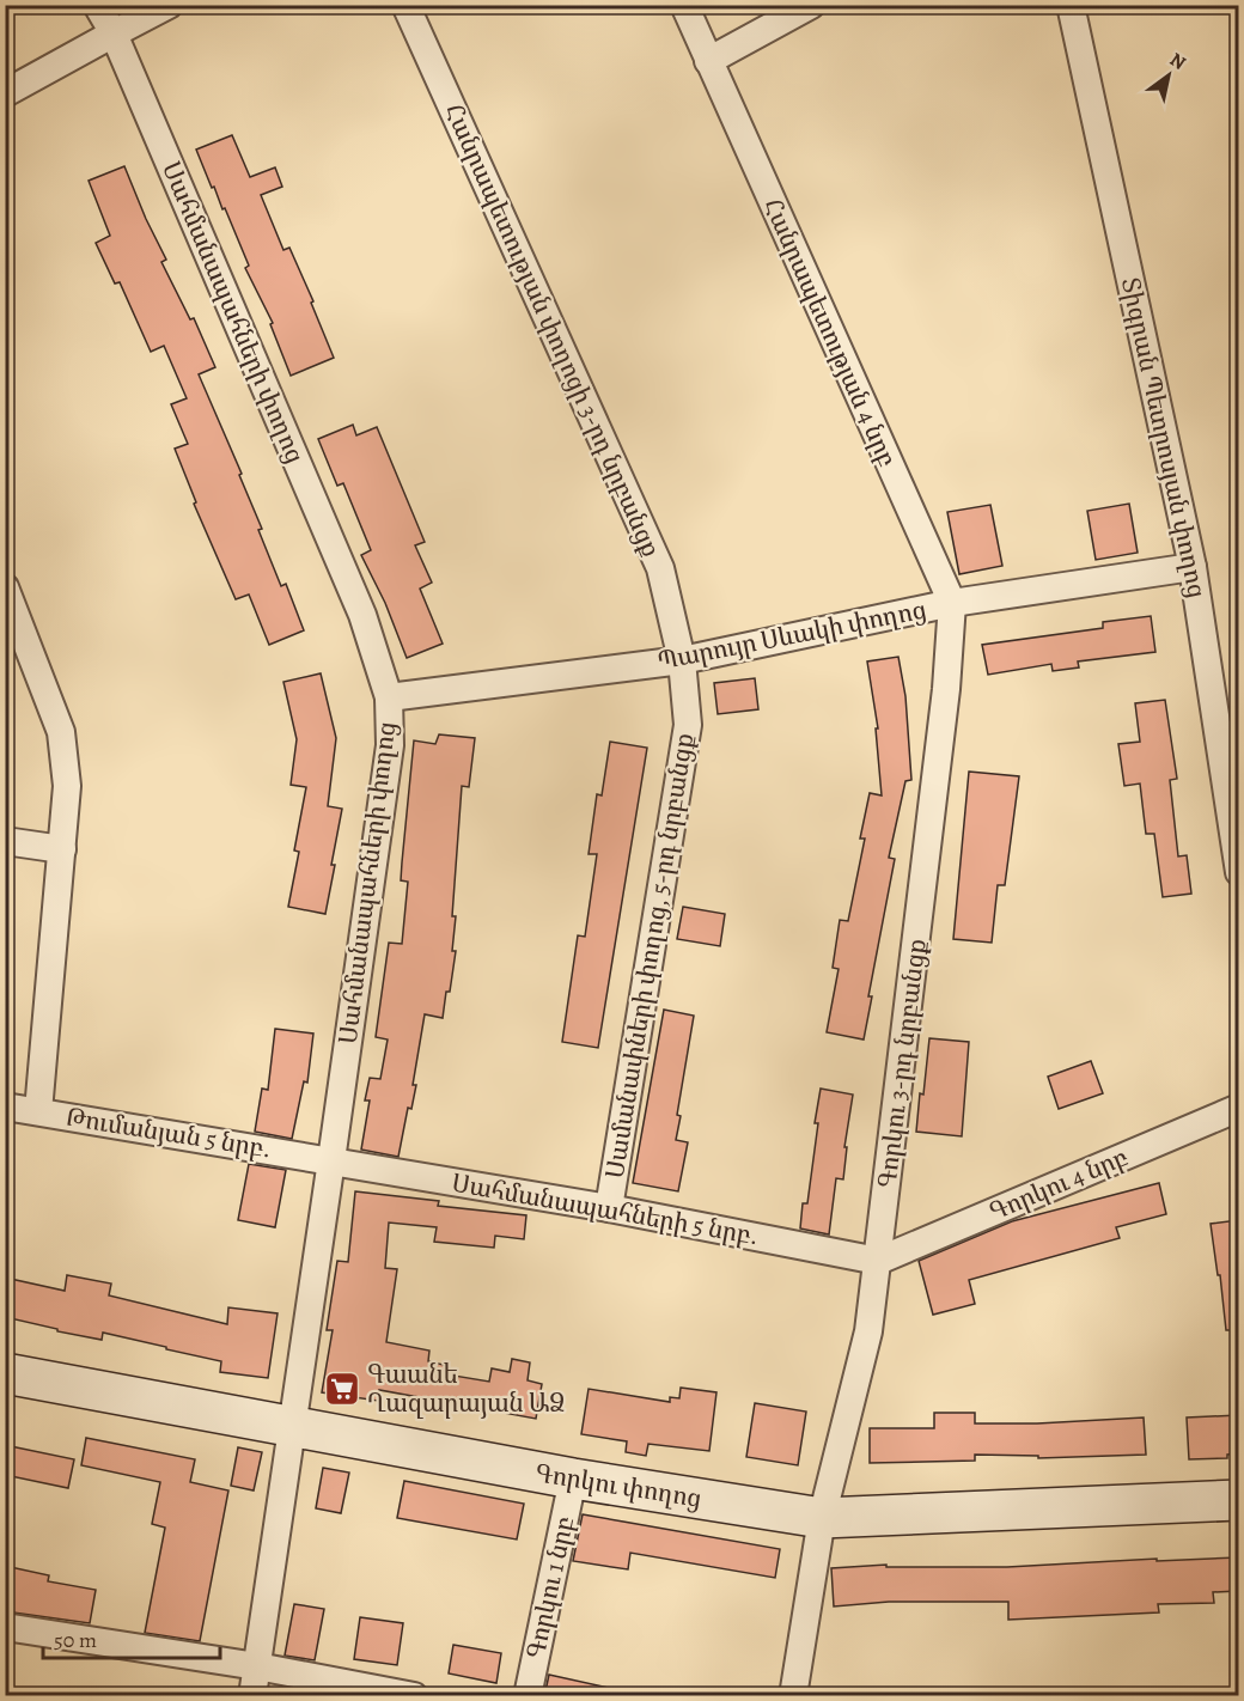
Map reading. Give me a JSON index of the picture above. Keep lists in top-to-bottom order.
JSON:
{
  "streets": {
    "street": [
      "Սահմանապահների փողոց",
      "Հանրապետության փողոցի 3-րդ նրբանցք",
      "Հանրապետության 4 նրբ",
      "Տիգրան Պետրոսյան փողոց",
      "Պարույր Սևակի փողոց",
      "Սամանափների փողոց, 5-րդ նրբանցք",
      "Գորկու 3-րդ նրբանցք",
      "Թումանյան 5 նրբ.",
      "Գորկու 4 նրբ",
      "Սահմանապահների 5 նրբ.",
      "Գորկու փողոց",
      "Գորկու 1 նրբ"
    ]
  },
  "crossings": [
    ["Սահմանապահների փողոց", "Պարույր Սևակի փողոց"],
    ["Սահմանապահների փողոց", "Թումանյան 5 նրբ."],
    ["Սահմանապահների փողոց", "Սահմանապահների 5 նրբ."],
    ["Սահմանապահների փողոց", "Գորկու փողոց"],
    ["Հանրապետության փողոցի 3-րդ նրբանցք", "Պարույր Սևակի փողոց"],
    ["Հանրապետության փողոցի 3-րդ նրբանցք", "Սամանափների փողոց, 5-րդ նրբանցք"],
    ["Հանրապետության 4 նրբ", "Պարույր Սևակի փողոց"],
    ["Հանրապետության 4 նրբ", "Գորկու 3-րդ նրբանցք"],
    ["Տիգրան Պետրոսյան փողոց", "Պարույր Սևակի փողոց"],
    ["Պարույր Սևակի փողոց", "Սամանափների փողոց, 5-րդ նրբանցք"],
    ["Պարույր Սևակի փողոց", "Գորկու 3-րդ նրբանցք"],
    ["Սամանափների փողոց, 5-րդ նրբանցք", "Սահմանապահների 5 նրբ."],
    ["Գորկու 3-րդ նրբանցք", "Գորկու 4 նրբ"],
    ["Գորկու 3-րդ նրբանցք", "Սահմանապահների 5 նրբ."],
    ["Գորկու 3-րդ նրբանցք", "Գորկու փողոց"],
    ["Թումանյան 5 նրբ.", "Սահմանապահների 5 նրբ."],
    ["Գորկու 4 նրբ", "Սահմանապահների 5 նրբ."],
    ["Գորկու փողոց", "Գորկու 1 նրբ"]
  ],
  "places": {
    "supermarket": ["Գաանե Ղազարայան ԱՁ"]
  },
  "scale_bar": "50 m",
  "north": "top right"
}
